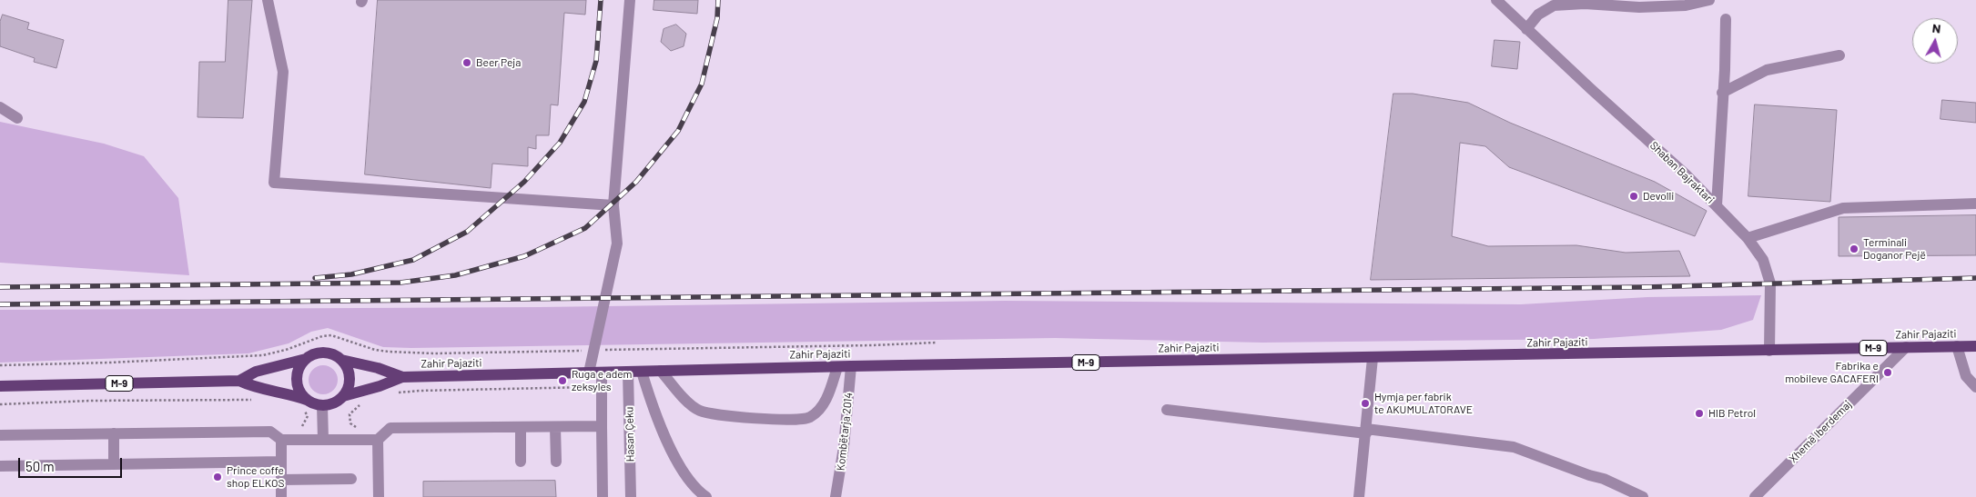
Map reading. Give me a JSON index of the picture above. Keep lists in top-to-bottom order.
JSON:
{
  "streets": {
    "main road": ["Zahir Pajaziti", "M-9"],
    "street": [
      "Shaban Bajraktari",
      "Kombëtarja 2014",
      "Xhemë Iberdemaj",
      "Hasan Çeku"
    ]
  },
  "crossings": [
    ["Shaban Bajraktari", "Zahir Pajaziti"],
    ["Zahir Pajaziti", "M-9"],
    ["Zahir Pajaziti", "Kombëtarja 2014"],
    ["Zahir Pajaziti", "Xhemë Iberdemaj"],
    ["Zahir Pajaziti", "Hasan Çeku"]
  ],
  "places": [
    "Beer Peja",
    "Devolli",
    "Terminali Doganor Pejë",
    "Fabrika e mobileve GACAFERI",
    "Ruga e adem zeksyles",
    "Hymja per fabrik te AKUMULATORAVE",
    "HIB Petrol",
    "Prince coffe shop ELKOS"
  ],
  "scale_bar": "50 m",
  "north": "top"
}
